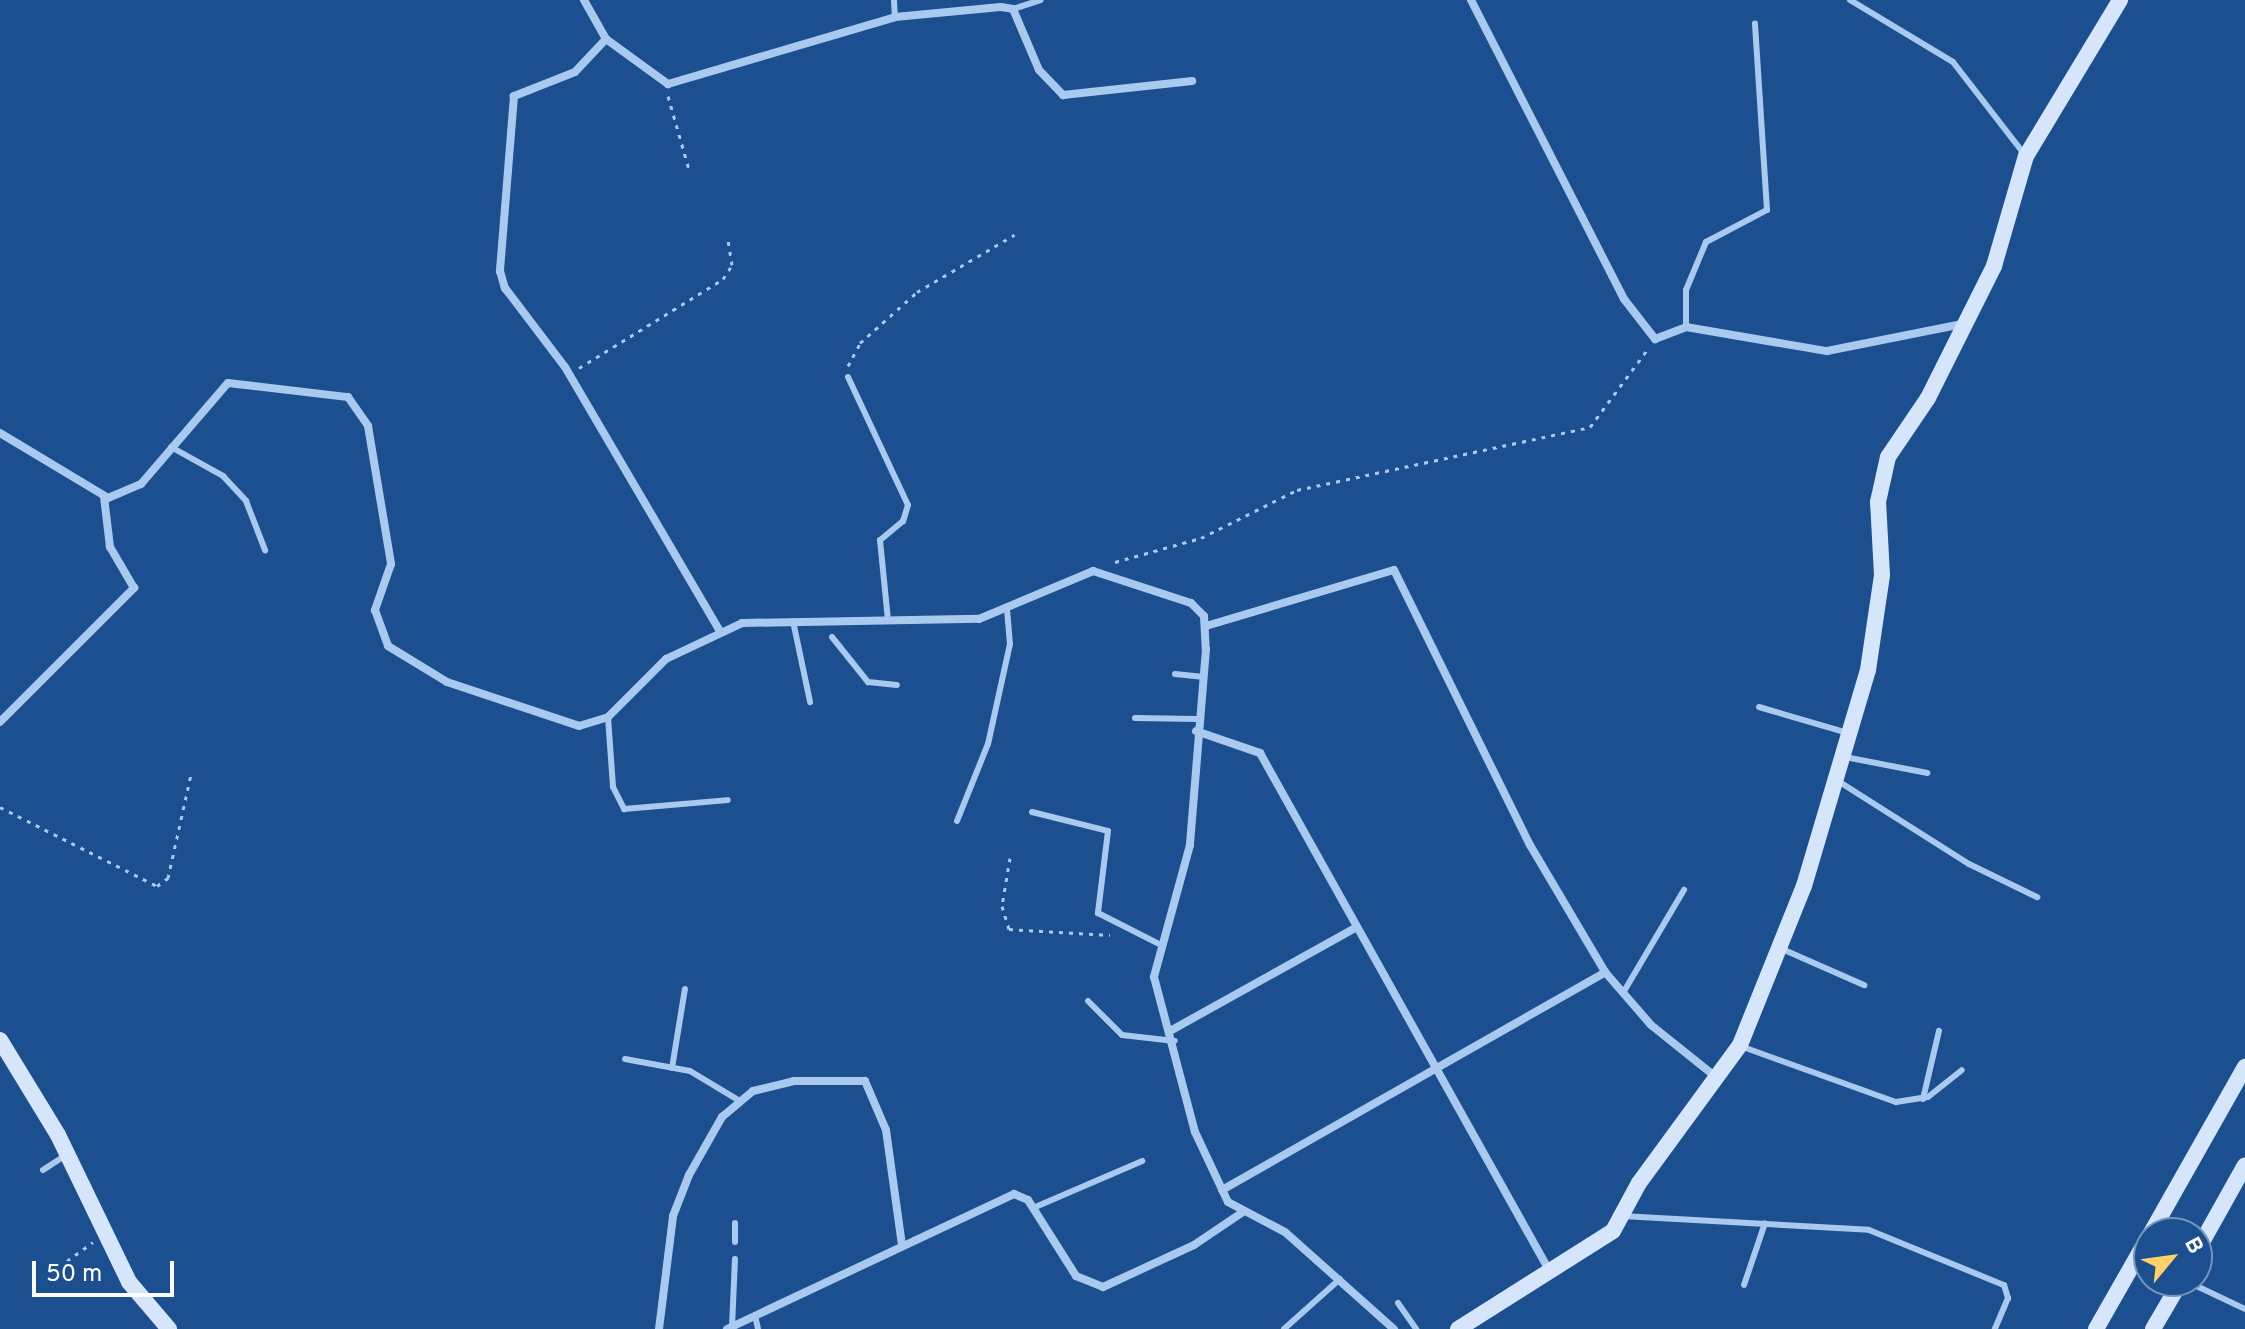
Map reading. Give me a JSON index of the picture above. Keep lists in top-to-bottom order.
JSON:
{
  "scale_bar": "50 m",
  "north": "top right"
}
